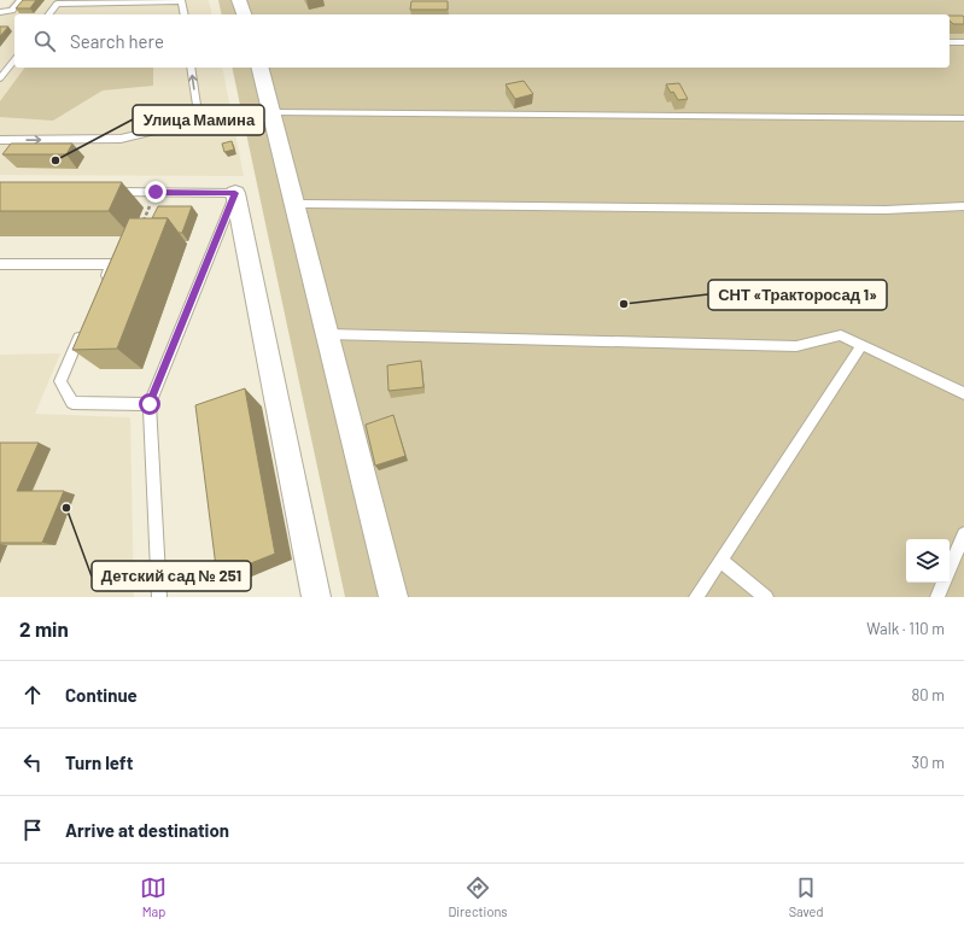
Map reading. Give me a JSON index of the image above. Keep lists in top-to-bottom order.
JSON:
{
  "places": ["Улица Мамина", "СНТ «Тракторосад 1»", "Детский сад № 251"],
  "page": {
    "search": "Search here",
    "heading": ["2 min", "Walk · 110 m"],
    "list": [
      ["Continue", "80 m"],
      ["Turn left", "30 m"],
      "Arrive at destination"
    ],
    "nav": ["Map", "Directions", "Saved"]
  }
}
